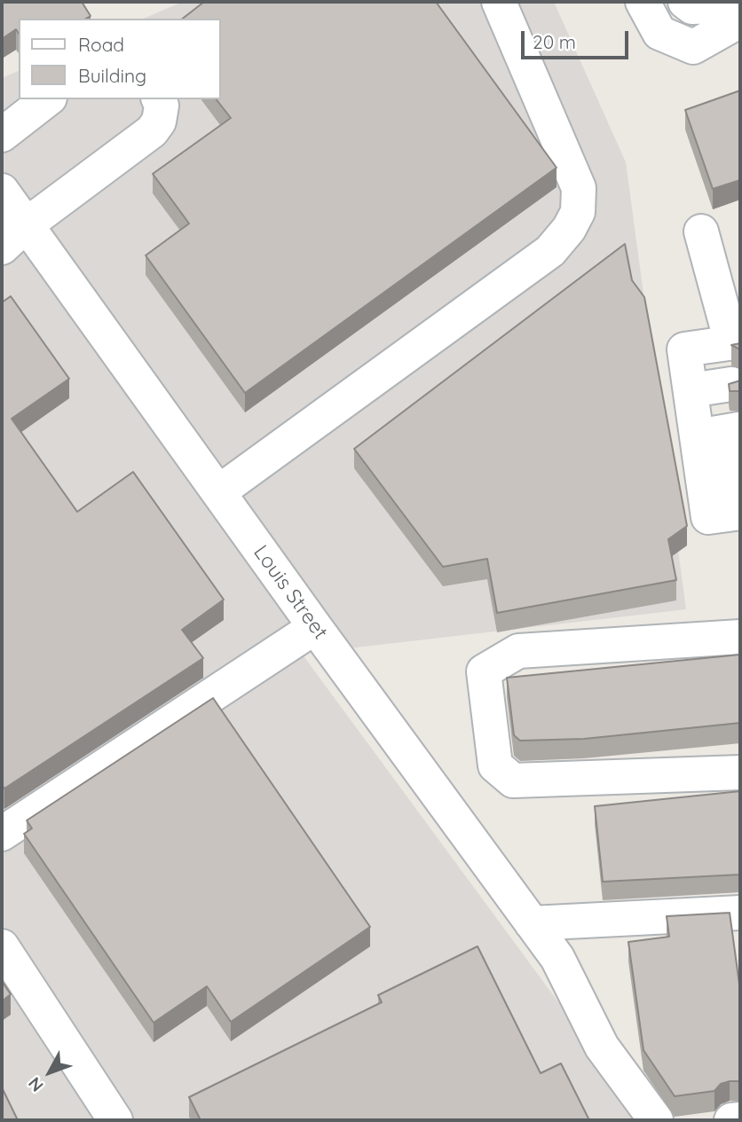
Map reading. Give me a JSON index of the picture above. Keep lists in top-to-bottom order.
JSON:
{
  "streets": {
    "street": ["Louis Street"]
  },
  "legend": ["Road", "Building"],
  "scale_bar": "20 m",
  "north": "bottom left"
}
